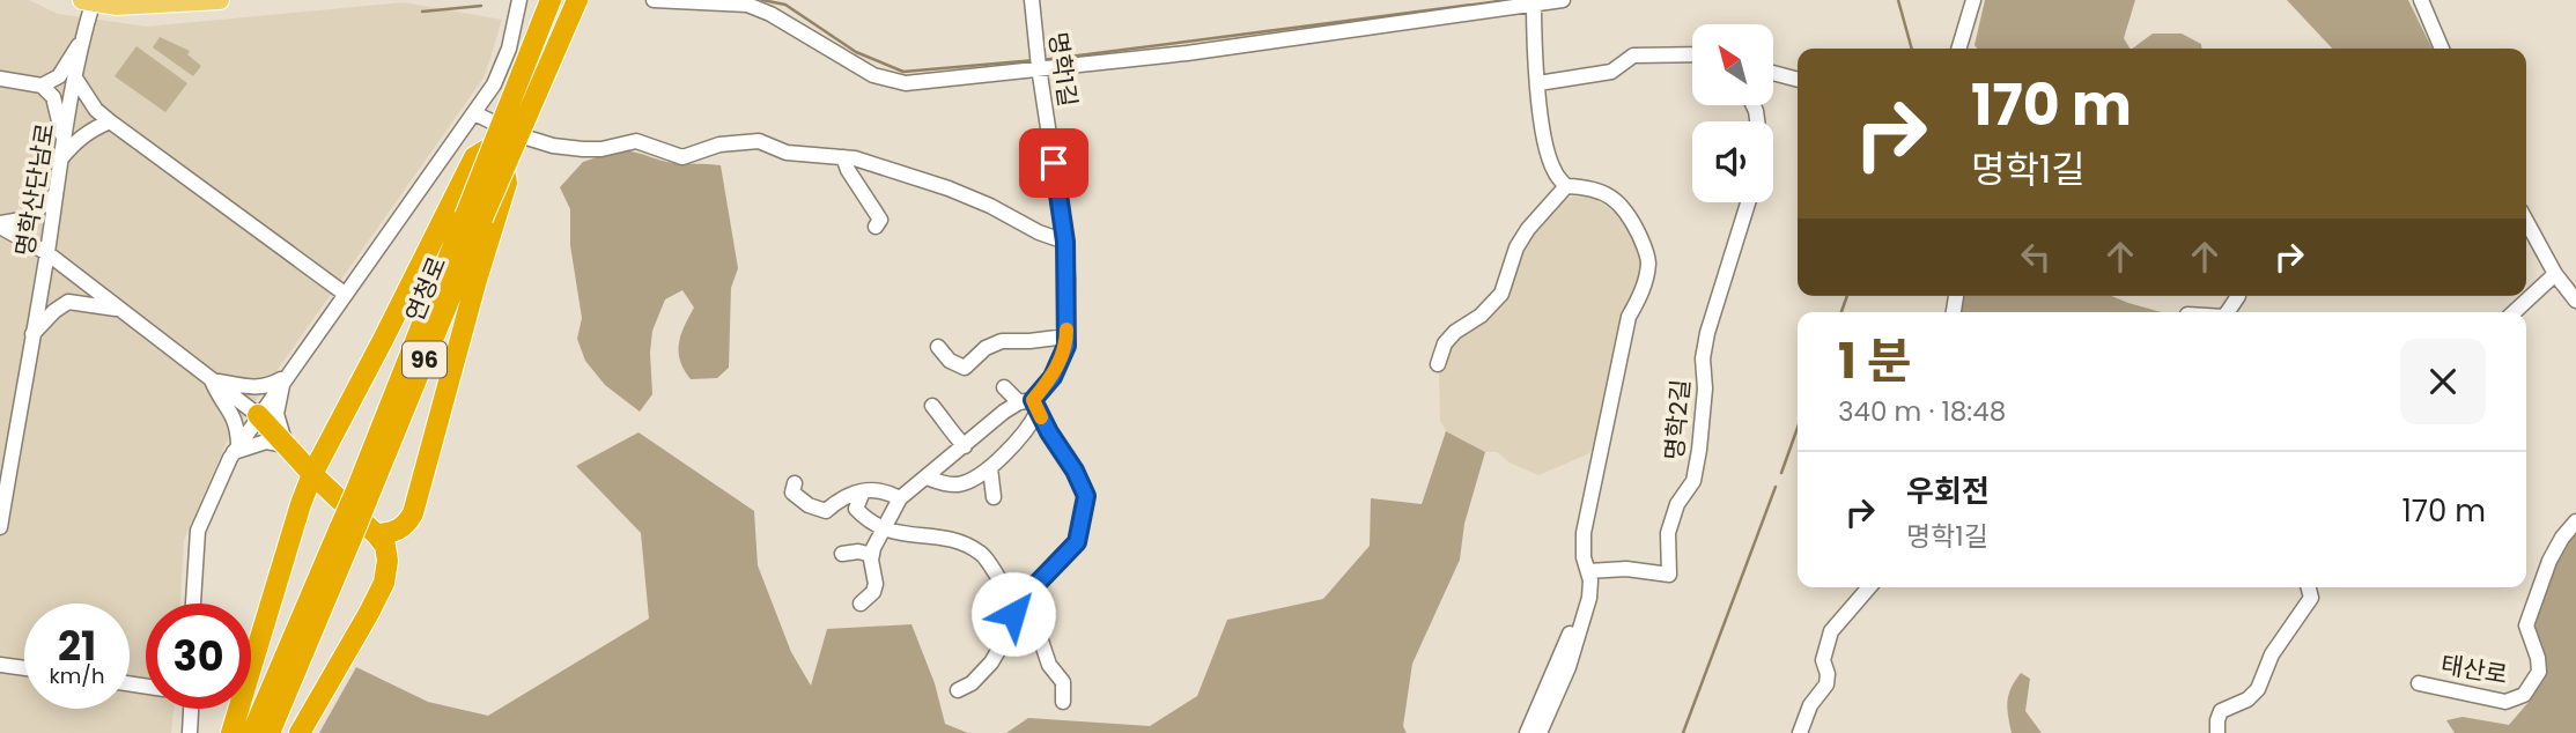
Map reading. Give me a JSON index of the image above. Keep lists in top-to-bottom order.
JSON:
{
  "streets": {
    "highway": ["연청로", "96"],
    "street": [
      "명학1길",
      "명학산단남로",
      "명학2길",
      "태산로"
    ]
  },
  "north": "top left",
  "page": {
    "turn": ["170 m", "명학1길"],
    "heading": ["1 분", "340 m · 18:48"],
    "list": [
      {
        "name": "우회전",
        "note": "명학1길",
        "value": "170 m"
      }
    ],
    "speed": "21 km/h",
    "limit": "30"
  }
}
